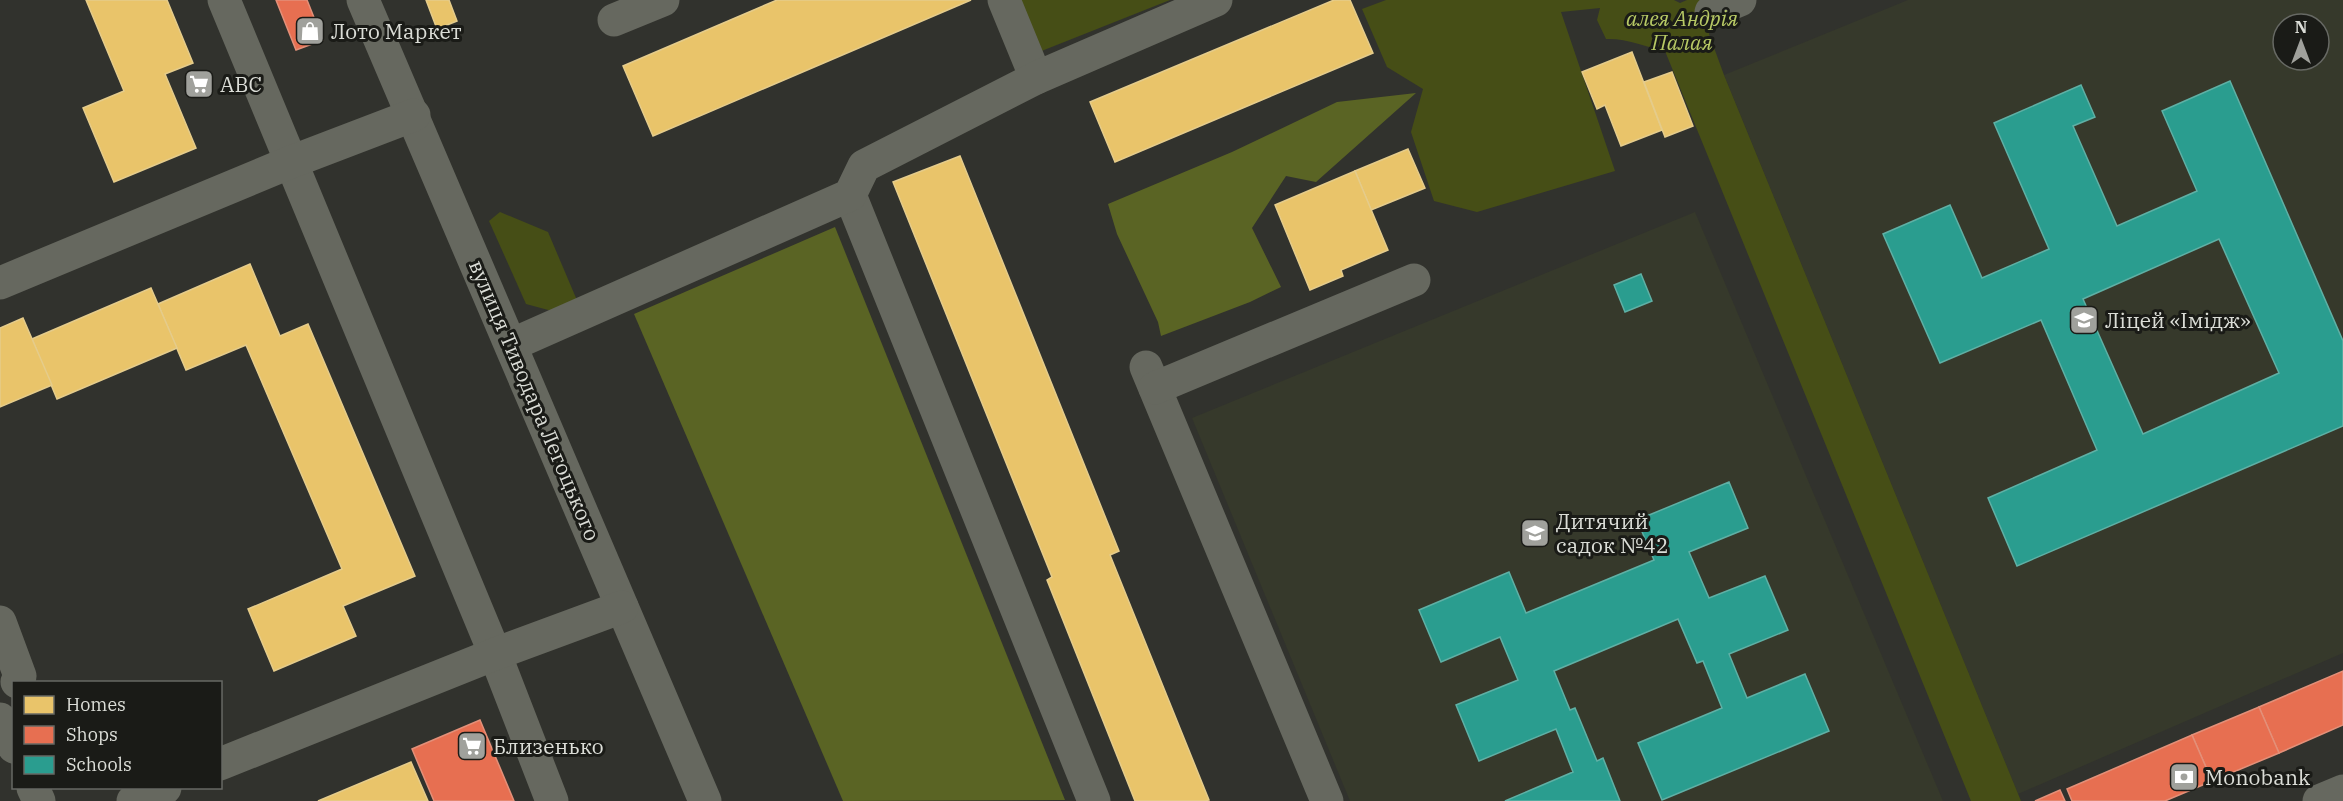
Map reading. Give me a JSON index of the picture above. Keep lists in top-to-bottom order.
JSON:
{
  "streets": {
    "street": ["вулиця Тиводара Легоцького"]
  },
  "parks": ["алея Андрія Палая"],
  "places": {
    "shop": ["Лото Маркет"],
    "supermarket": ["ABC", "Близенько"],
    "school or university": ["Ліцей «Імідж»", "Дитячий садок №42"],
    "bank": ["Monobank"]
  },
  "legend": ["Homes", "Shops", "Schools"],
  "north": "top"
}
